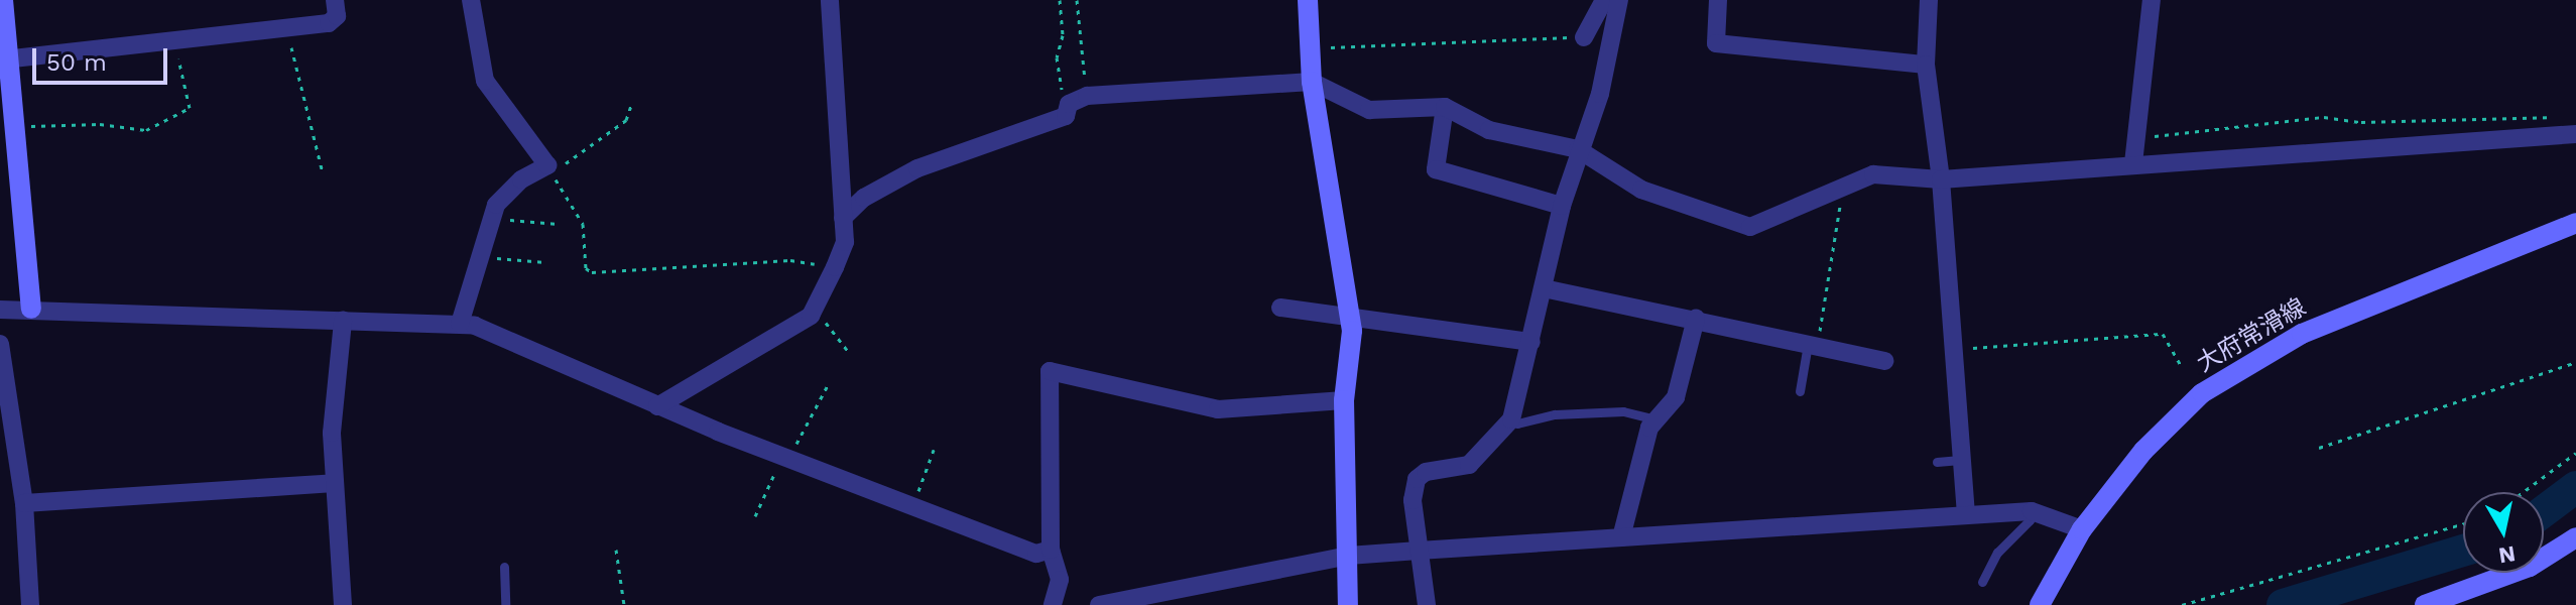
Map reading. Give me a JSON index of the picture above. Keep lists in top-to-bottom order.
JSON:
{
  "streets": {
    "street": ["大府常滑線"]
  },
  "scale_bar": "50 m",
  "north": "bottom"
}
